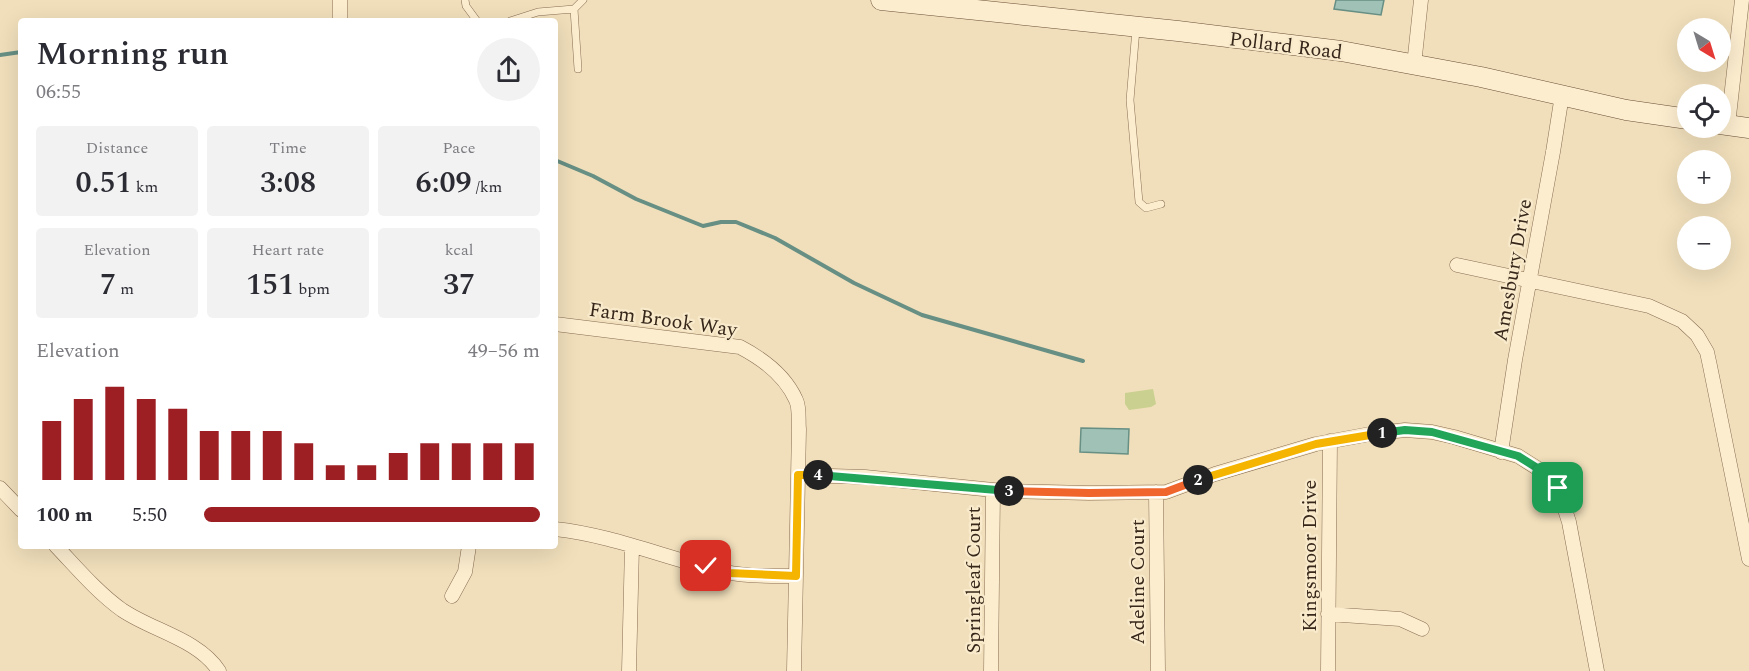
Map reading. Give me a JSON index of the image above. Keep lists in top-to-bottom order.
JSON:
{
  "streets": {
    "street": [
      "Pollard Road",
      "Amesbury Drive",
      "Farm Brook Way",
      "Kingsmoor Drive",
      "Springleaf Court",
      "Adeline Court"
    ]
  },
  "crossings": [
    ["Pollard Road", "Amesbury Drive"]
  ],
  "north": "bottom right",
  "page": {
    "map_buttons": ["+", "−"],
    "heading": ["Morning run", "06:55"],
    "stats": [
      ["Distance", "0.51 km"],
      ["Time", "3:08"],
      ["Pace", "6:09 /km"],
      ["Elevation", "7 m"],
      ["Heart rate", "151 bpm"],
      ["kcal", "37"]
    ],
    "chart": ["Elevation", "49–56 m"],
    "pins": [
      "1",
      "4",
      "2",
      "3"
    ],
    "list": [
      {
        "name": "100 m",
        "note": "5:50"
      }
    ]
  }
}
